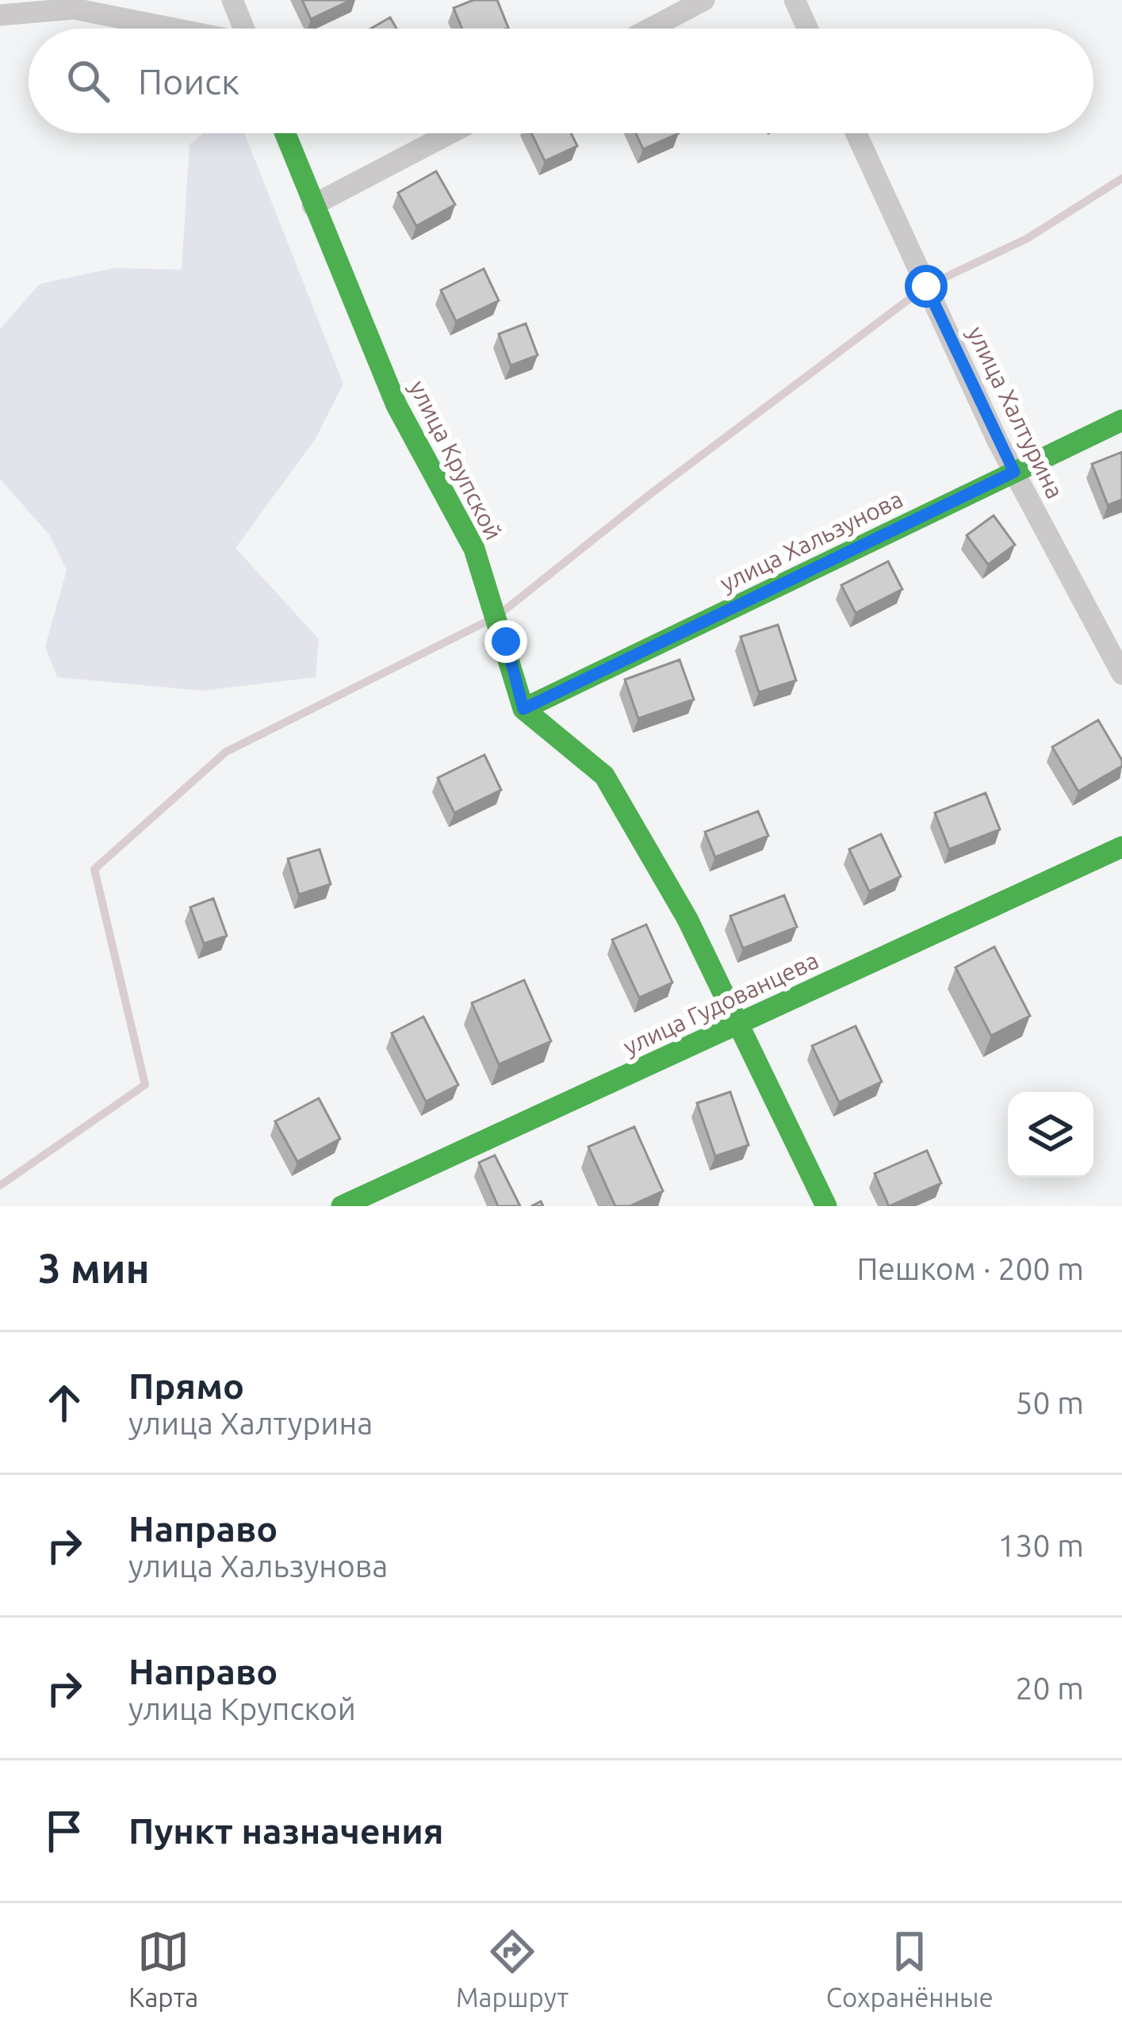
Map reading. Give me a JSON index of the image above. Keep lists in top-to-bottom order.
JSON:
{
  "streets": {
    "street": [
      "улица Халтурина",
      "улица Крупской",
      "улица Хальзунова",
      "улица Гудованцева"
    ]
  },
  "crossings": [
    ["улица Халтурина", "улица Хальзунова"],
    ["улица Крупской", "улица Хальзунова"]
  ],
  "page": {
    "search": "Поиск",
    "heading": ["3 мин", "Пешком · 200 m"],
    "list": [
      ["Прямо", "улица Халтурина", "50 m"],
      ["Направо", "улица Хальзунова", "130 m"],
      ["Направо", "улица Крупской", "20 m"],
      "Пункт назначения"
    ],
    "nav": ["Карта", "Маршрут", "Сохранённые"]
  }
}
